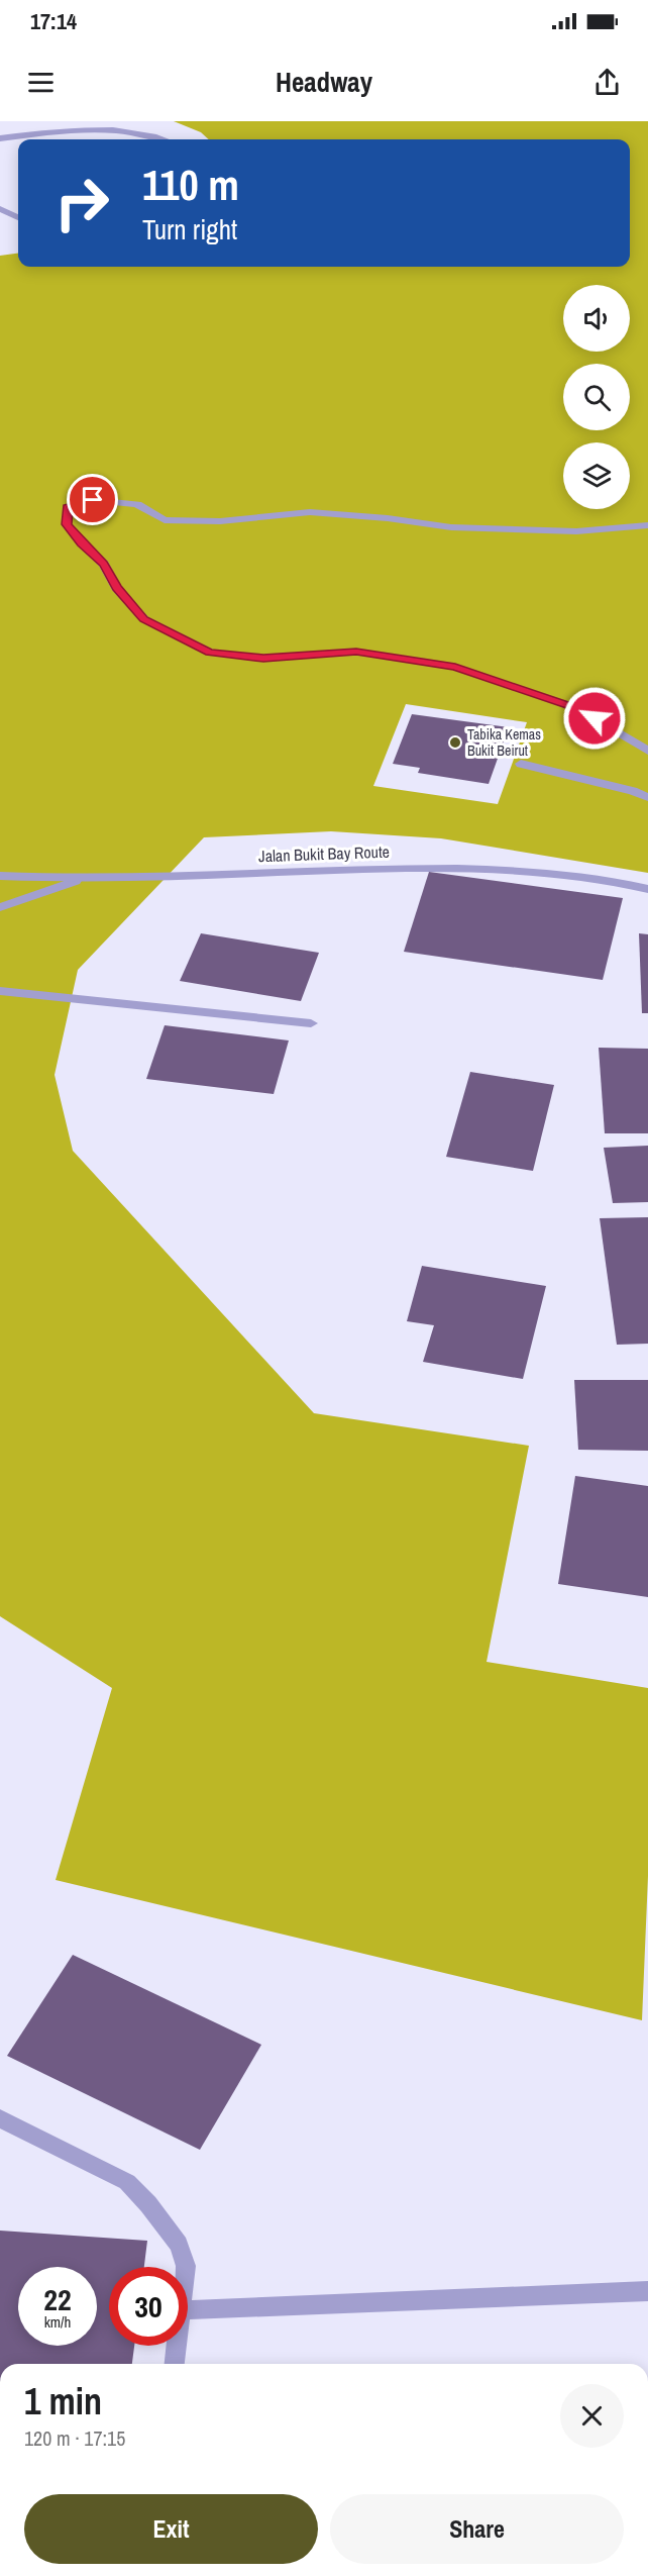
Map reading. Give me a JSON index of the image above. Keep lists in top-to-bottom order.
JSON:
{
  "streets": {
    "street": ["Jalan Bukit Bay Route"]
  },
  "places": ["Tabika Kemas Bukit Beirut"],
  "page": {
    "status": "17:14",
    "header": "Headway",
    "turn": ["110 m", "Turn right"],
    "speed": "22 km/h",
    "limit": "30",
    "heading": ["1 min", "120 m · 17:15"],
    "buttons": ["Exit", "Share"]
  }
}
